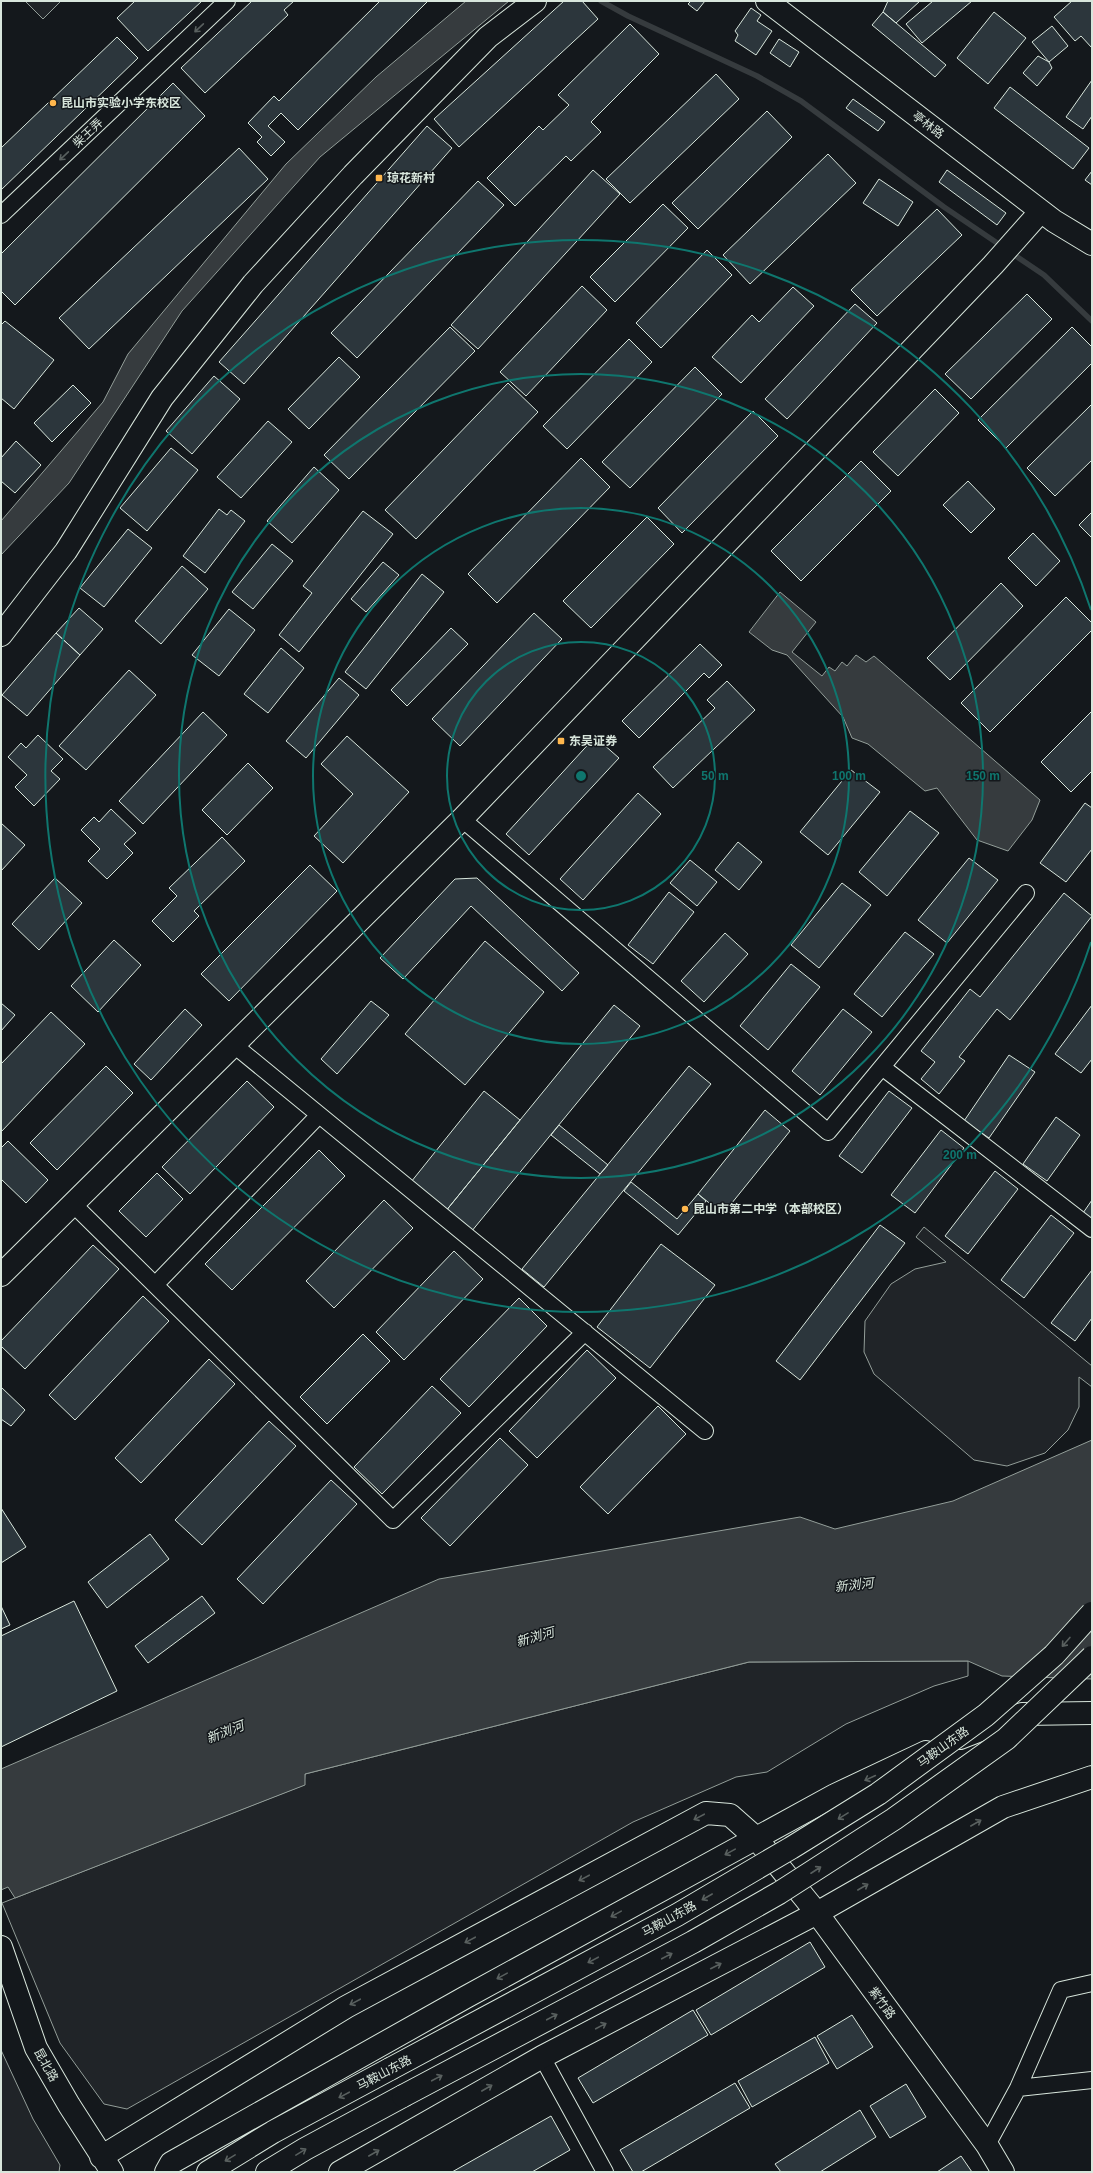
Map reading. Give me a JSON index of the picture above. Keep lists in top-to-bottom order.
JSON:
{
  "streets": {
    "main road": [
      "亭林路",
      "马鞍山东路",
      "紫竹路",
      "昆北路"
    ],
    "street": ["柴王弄"]
  },
  "crossings": [
    ["紫竹路", "昆北路"]
  ],
  "one_way": ["柴王弄"],
  "water": ["新浏河"],
  "places": {
    "other": ["昆山市实验小学东校区", "昆山市第二中学（本部校区）"],
    "transit": ["琼花新村", "东吴证券"]
  },
  "rings": [
    "50 m",
    "100 m",
    "150 m",
    "200 m"
  ]
}
